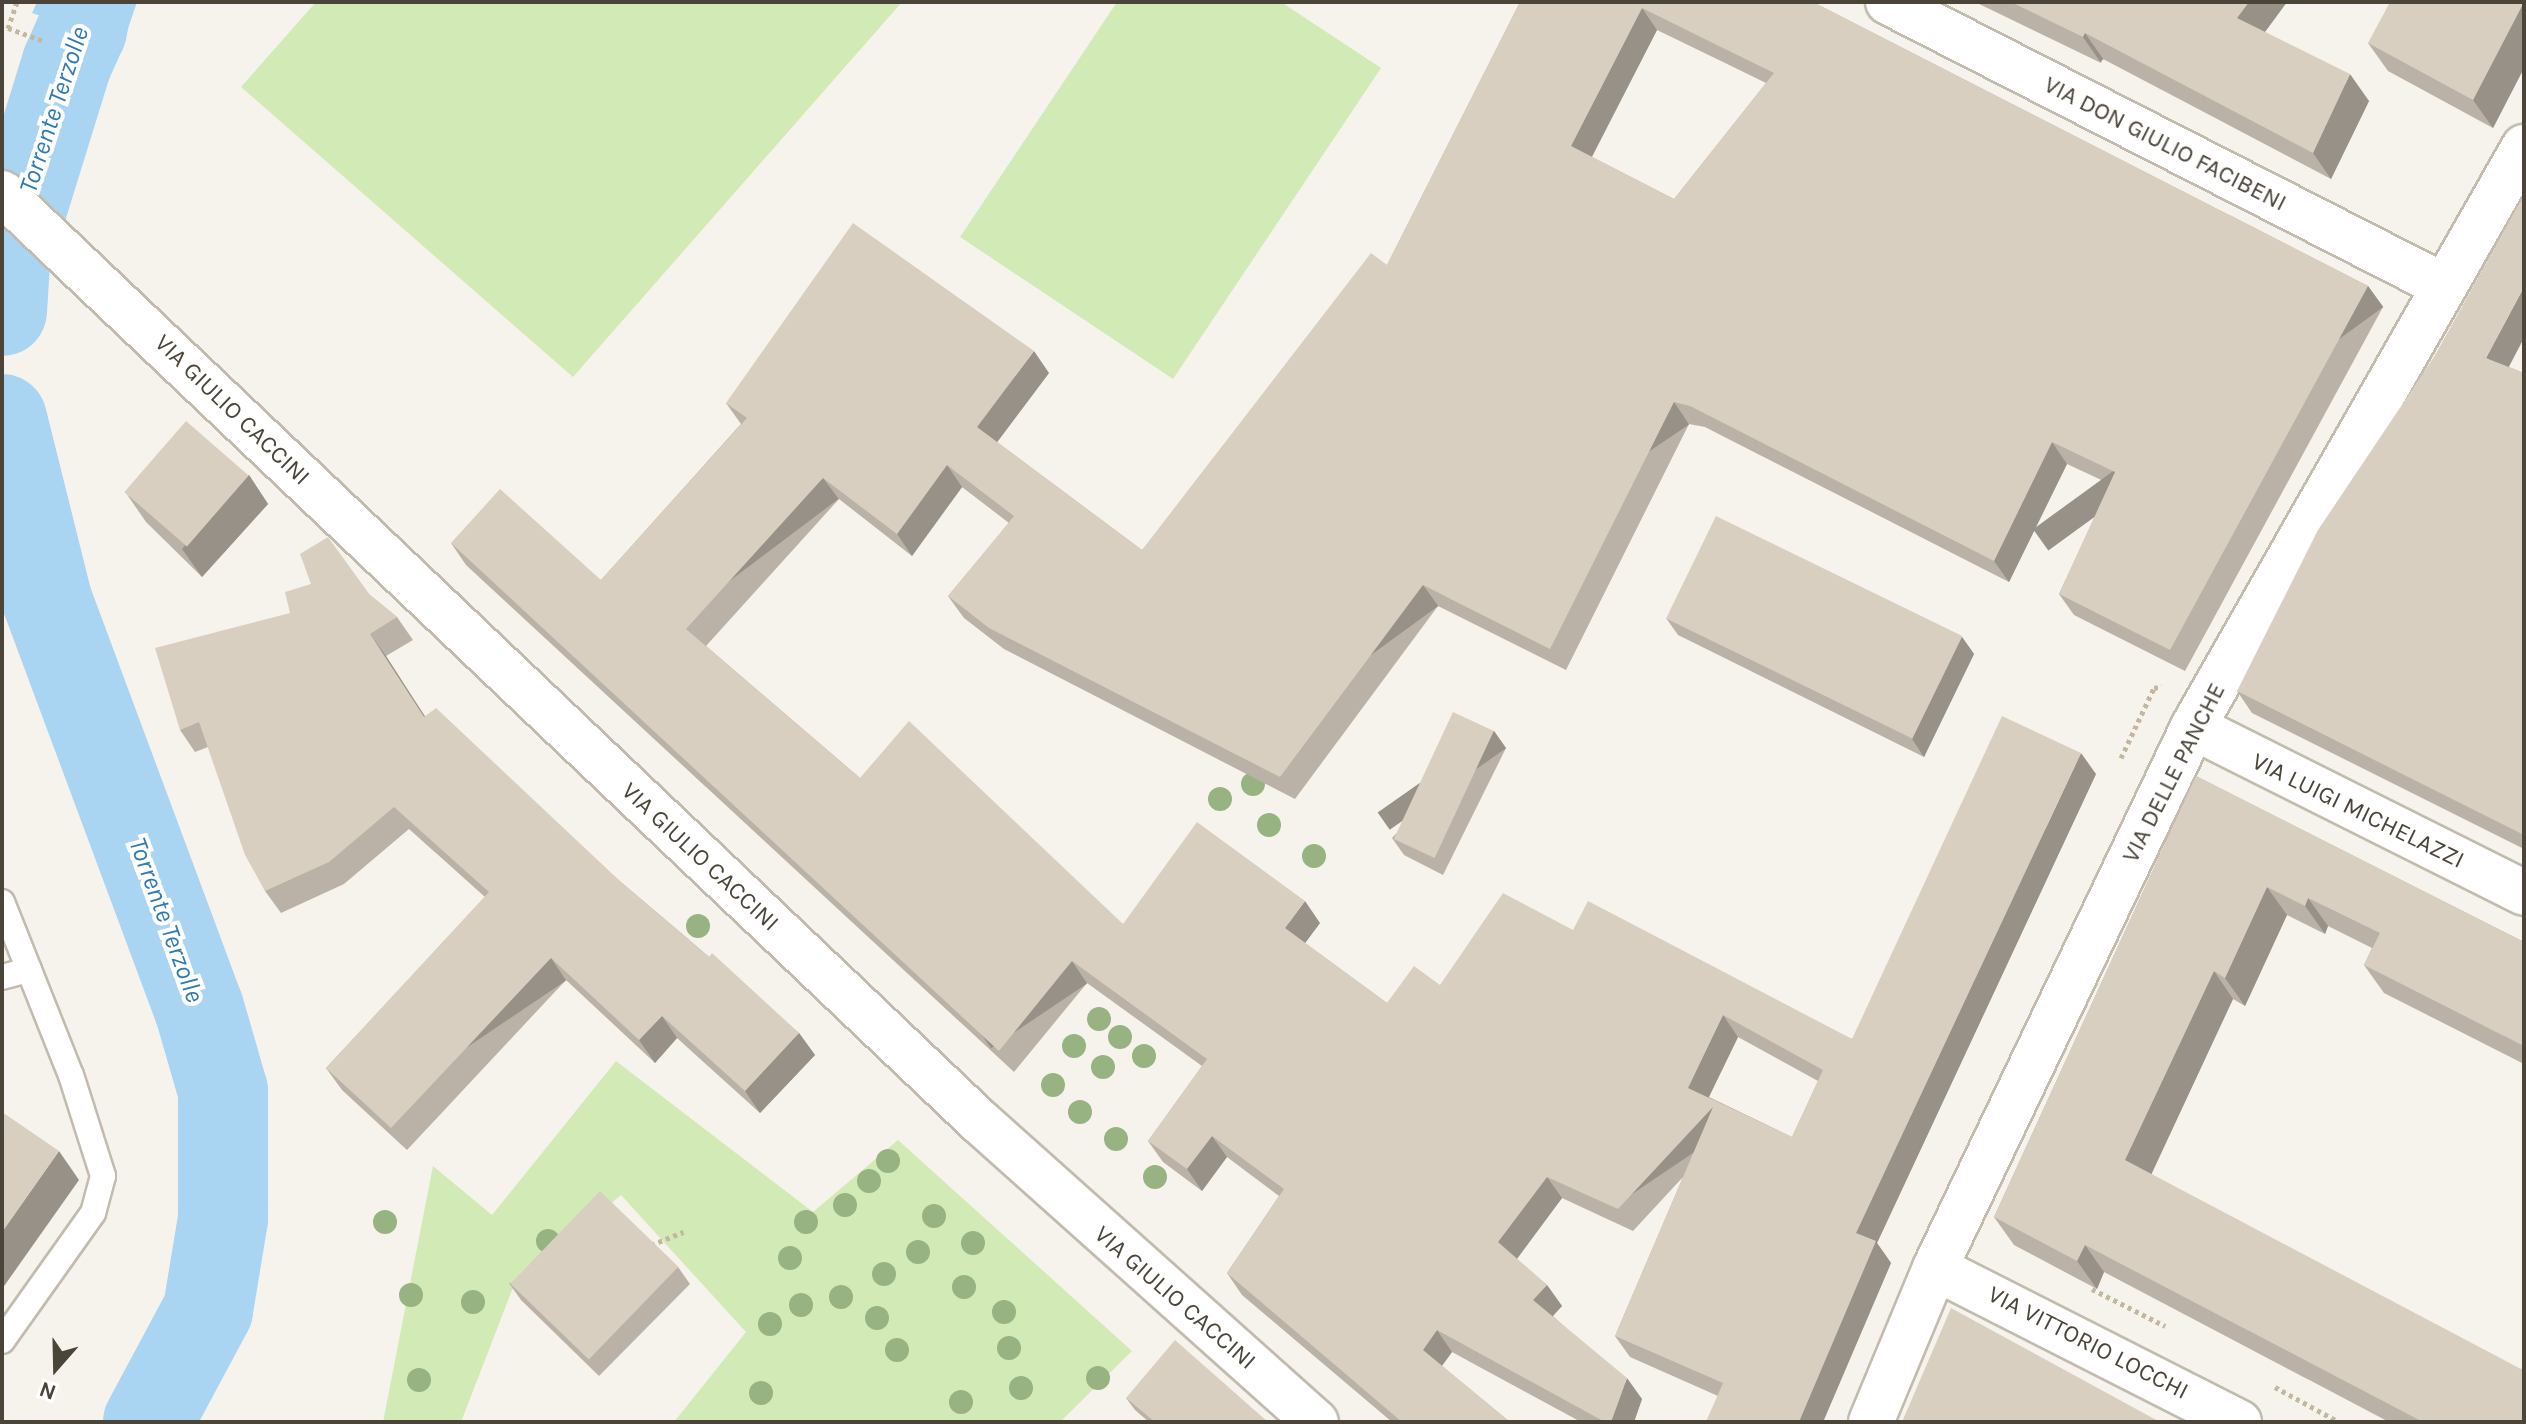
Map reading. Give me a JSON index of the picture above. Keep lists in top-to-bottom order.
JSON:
{
  "streets": {
    "street": [
      "VIA DON GIULIO FACIBENI",
      "VIA GIULIO CACCINI",
      "VIA DELLE PANCHE",
      "VIA LUIGI MICHELAZZI",
      "VIA VITTORIO LOCCHI"
    ]
  },
  "crossings": [
    ["VIA DON GIULIO FACIBENI", "VIA DELLE PANCHE"],
    ["VIA DELLE PANCHE", "VIA LUIGI MICHELAZZI"],
    ["VIA DELLE PANCHE", "VIA VITTORIO LOCCHI"]
  ],
  "water": ["Torrente Terzolle"],
  "north": "bottom"
}
